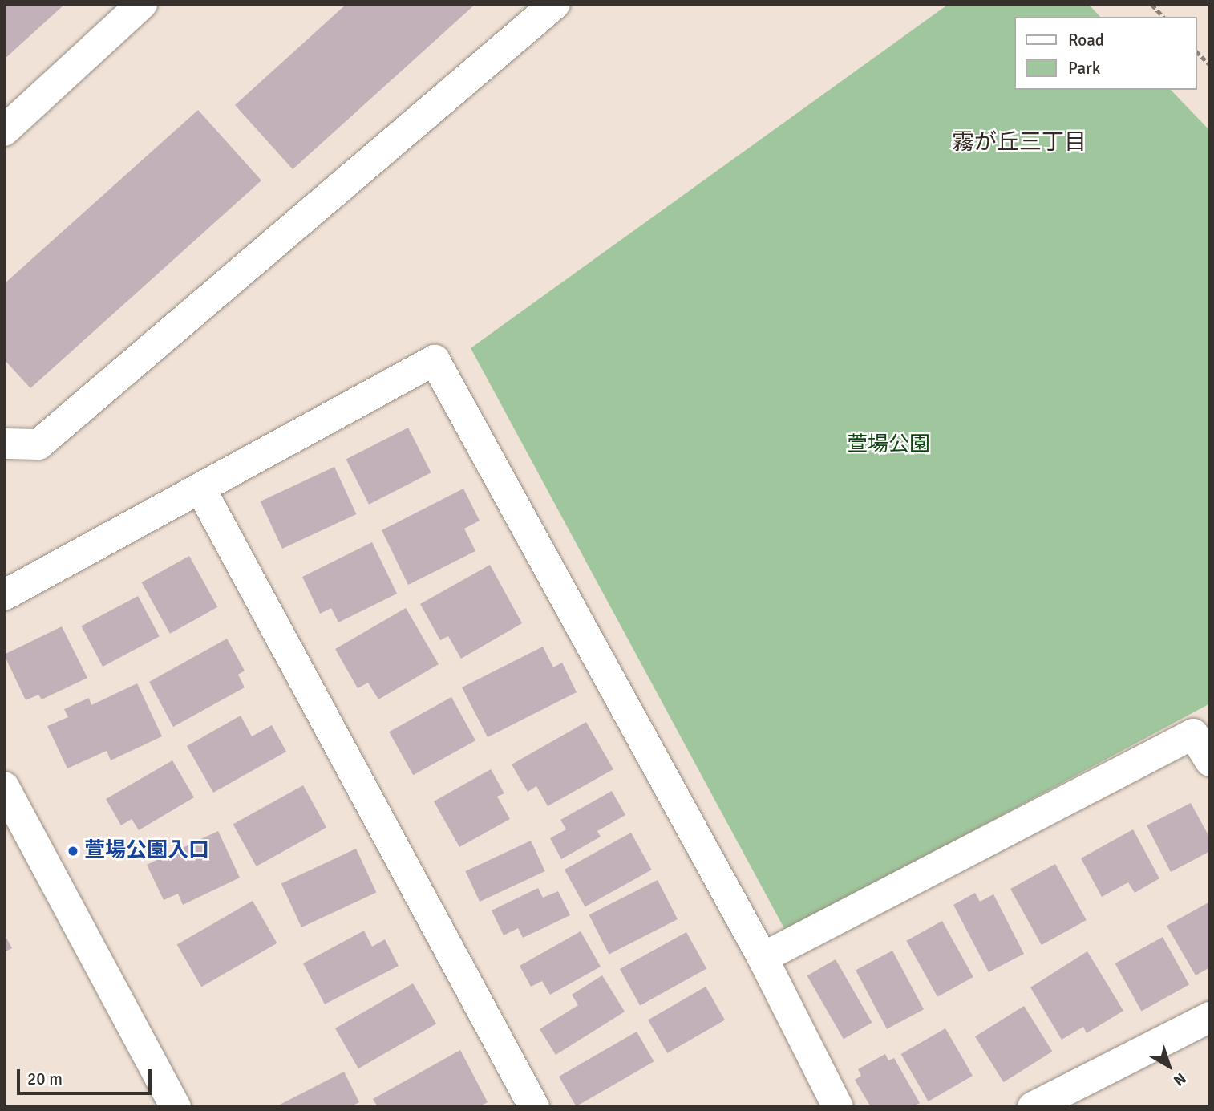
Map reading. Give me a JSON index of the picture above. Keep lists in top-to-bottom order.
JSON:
{
  "districts": ["霧が丘三丁目"],
  "parks": ["萱場公園"],
  "places": ["萱場公園入口"],
  "legend": ["Road", "Park"],
  "scale_bar": "20 m",
  "north": "bottom right"
}
